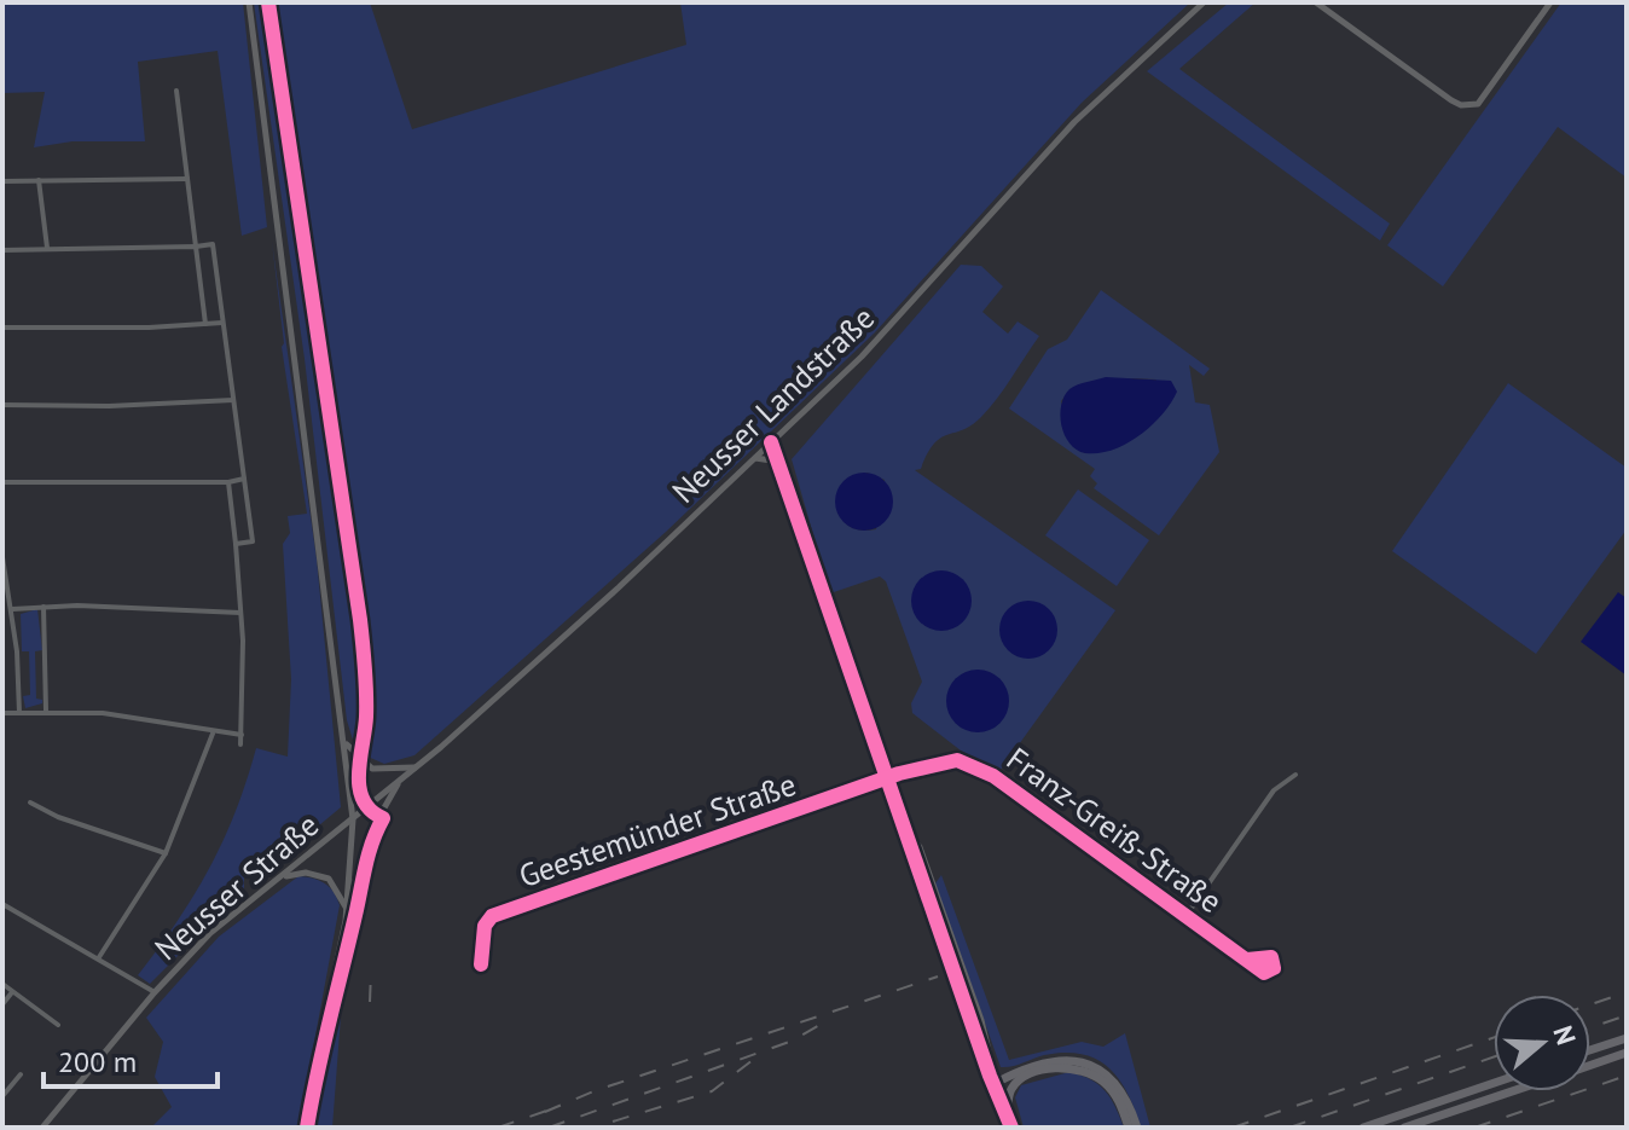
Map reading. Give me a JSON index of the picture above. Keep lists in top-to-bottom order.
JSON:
{
  "streets": {
    "main road": ["Neusser Landstraße", "Neusser Straße"],
    "street": ["Geestemünder Straße", "Franz-Greiß-Straße"]
  },
  "crossings": [
    ["Neusser Landstraße", "Neusser Straße"],
    ["Geestemünder Straße", "Franz-Greiß-Straße"]
  ],
  "scale_bar": "200 m",
  "north": "right"
}
